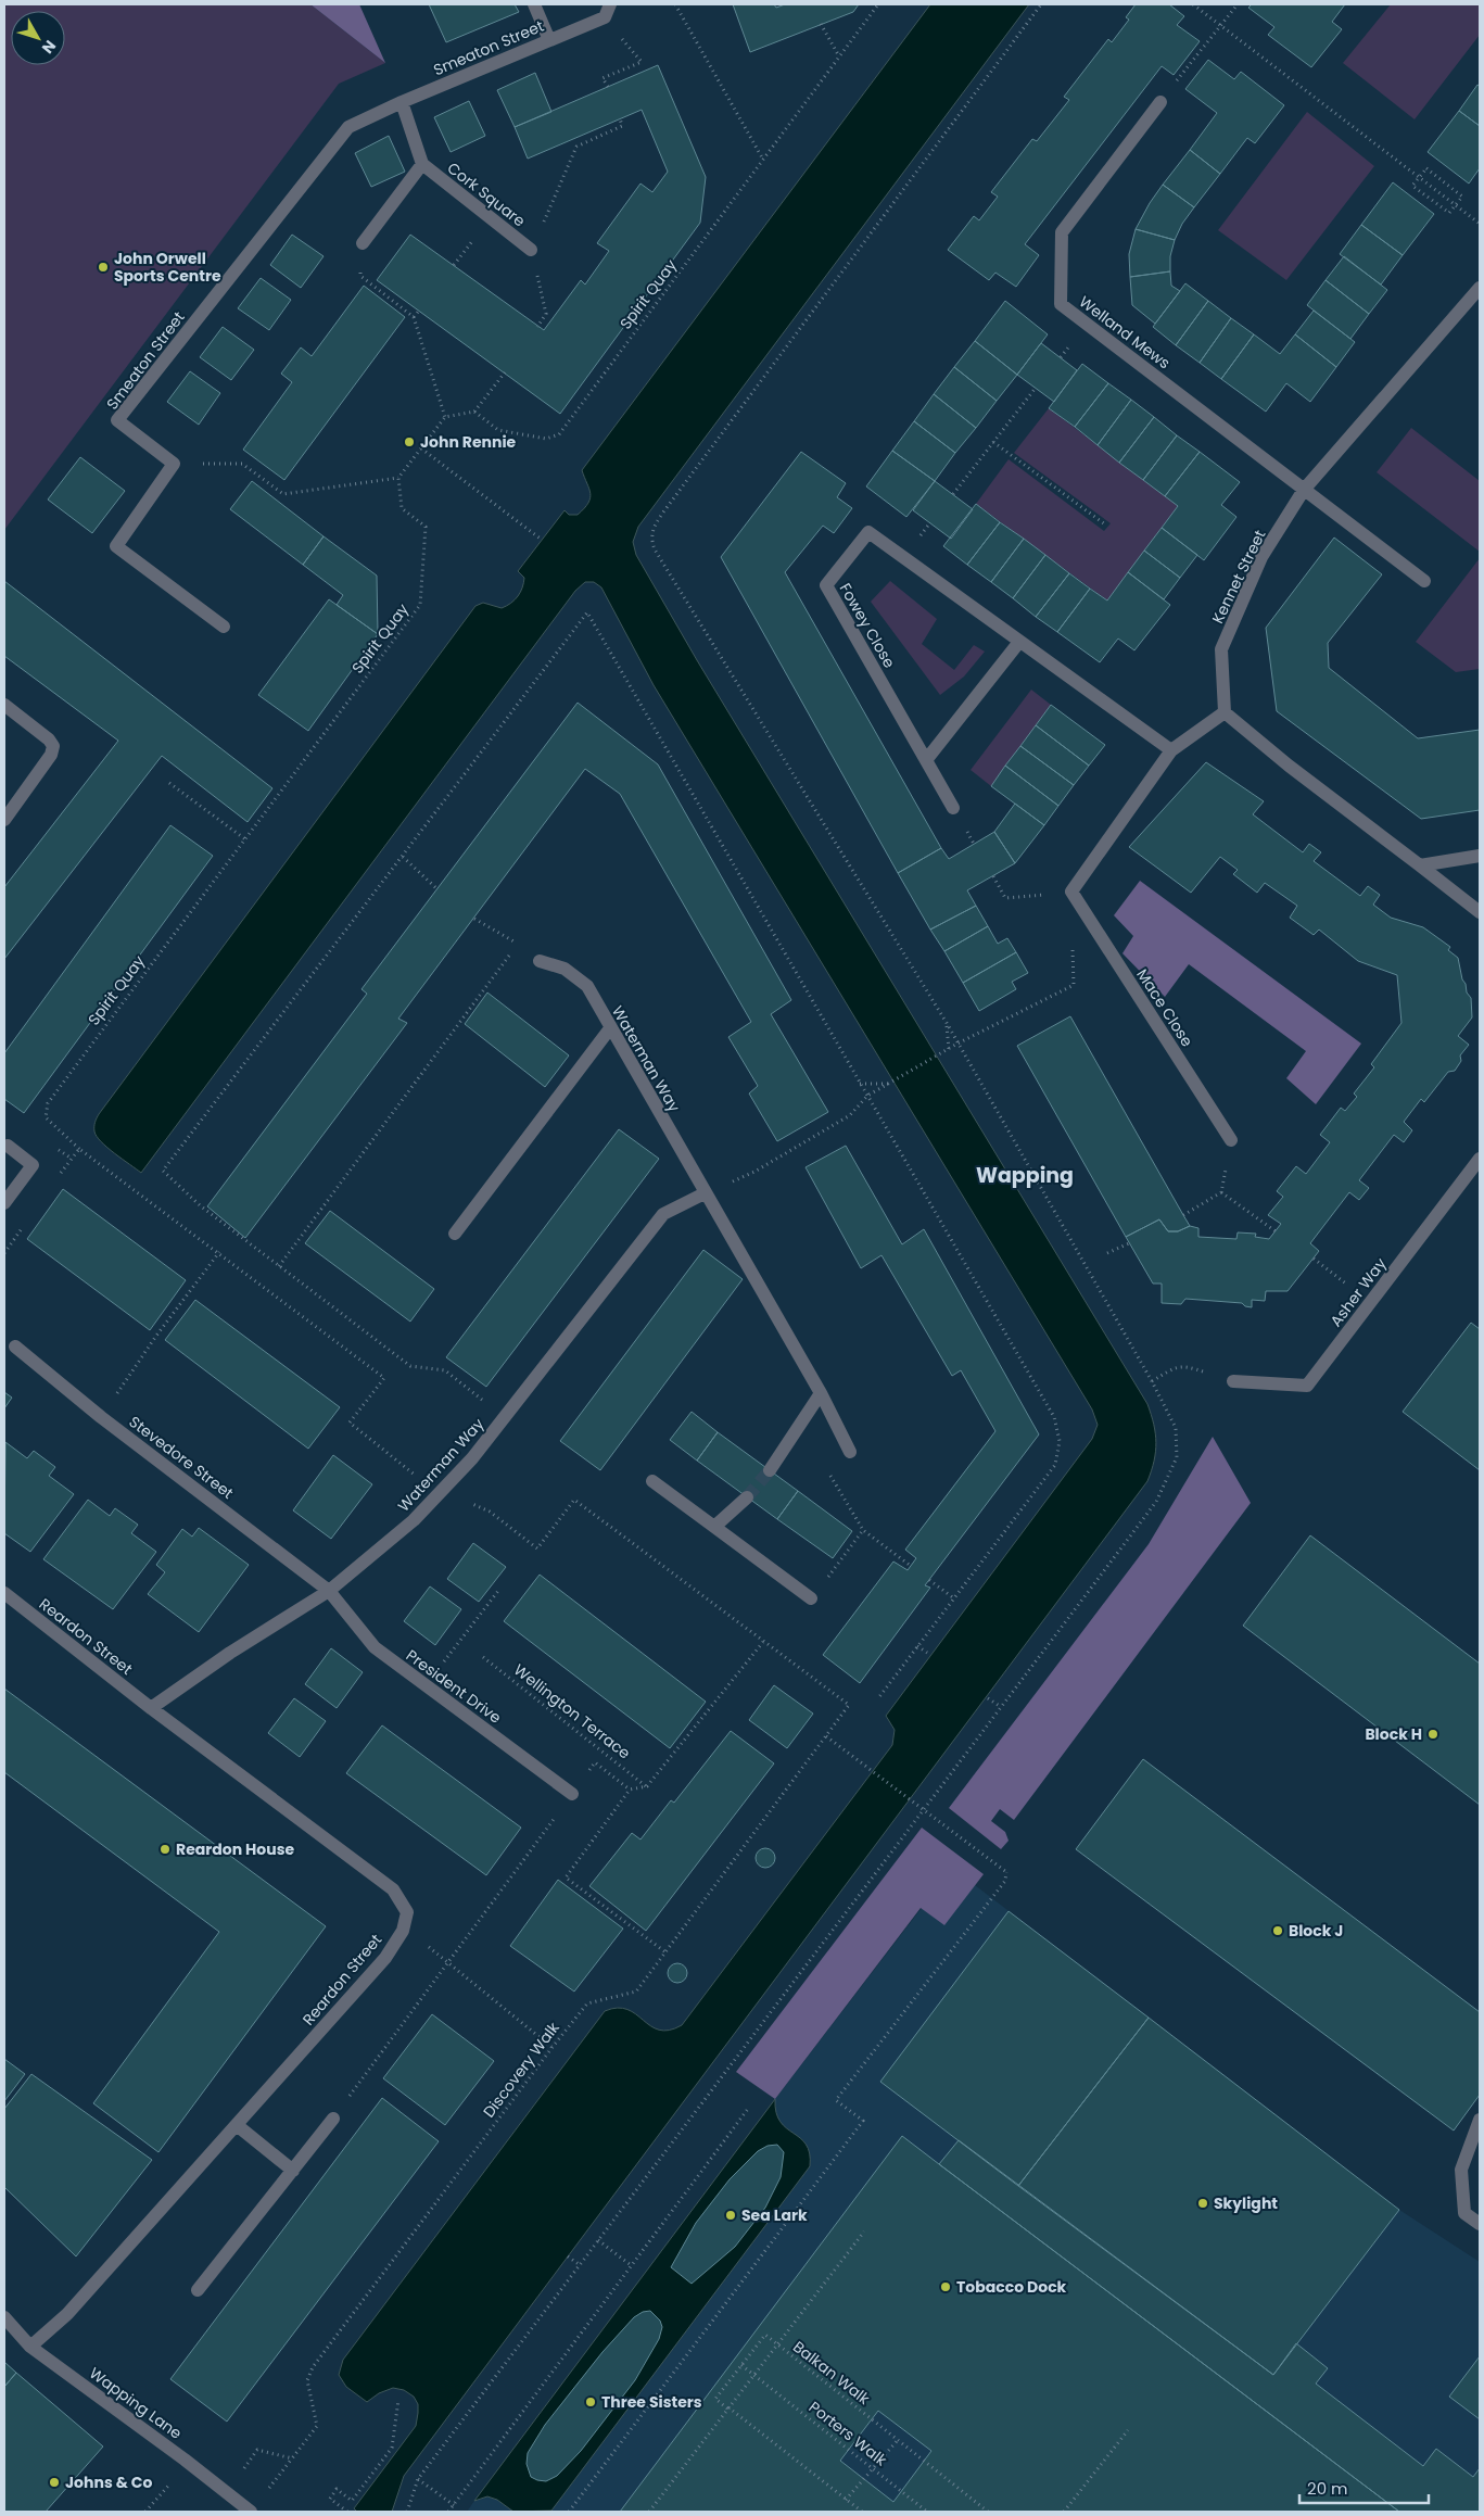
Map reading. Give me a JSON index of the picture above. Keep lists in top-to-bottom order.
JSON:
{
  "streets": {
    "street": [
      "Smeaton Street",
      "Cork Square",
      "Welland Mews",
      "Kennet Street",
      "Fowey Close",
      "Mace Close",
      "Waterman Way",
      "Asher Way",
      "Stevedore Street",
      "Reardon Street",
      "President Drive",
      "Wapping Lane"
    ],
    "path": [
      "Spirit Quay",
      "Wellington Terrace",
      "Discovery Walk",
      "Balkan Walk",
      "Porters Walk"
    ]
  },
  "crossings": [
    ["Welland Mews", "Kennet Street"],
    ["Waterman Way", "Stevedore Street"],
    ["Waterman Way", "Reardon Street"],
    ["Waterman Way", "President Drive"],
    ["Stevedore Street", "President Drive"],
    ["Reardon Street", "Wapping Lane"],
    ["Balkan Walk", "Porters Walk"]
  ],
  "districts": ["Wapping"],
  "places": [
    "John Orwell Sports Centre",
    "John Rennie",
    "Block H",
    "Reardon House",
    "Block J",
    "Skylight",
    "Sea Lark",
    "Tobacco Dock",
    "Three Sisters",
    "Johns & Co"
  ],
  "scale_bar": "20 m",
  "north": "bottom right"
}
